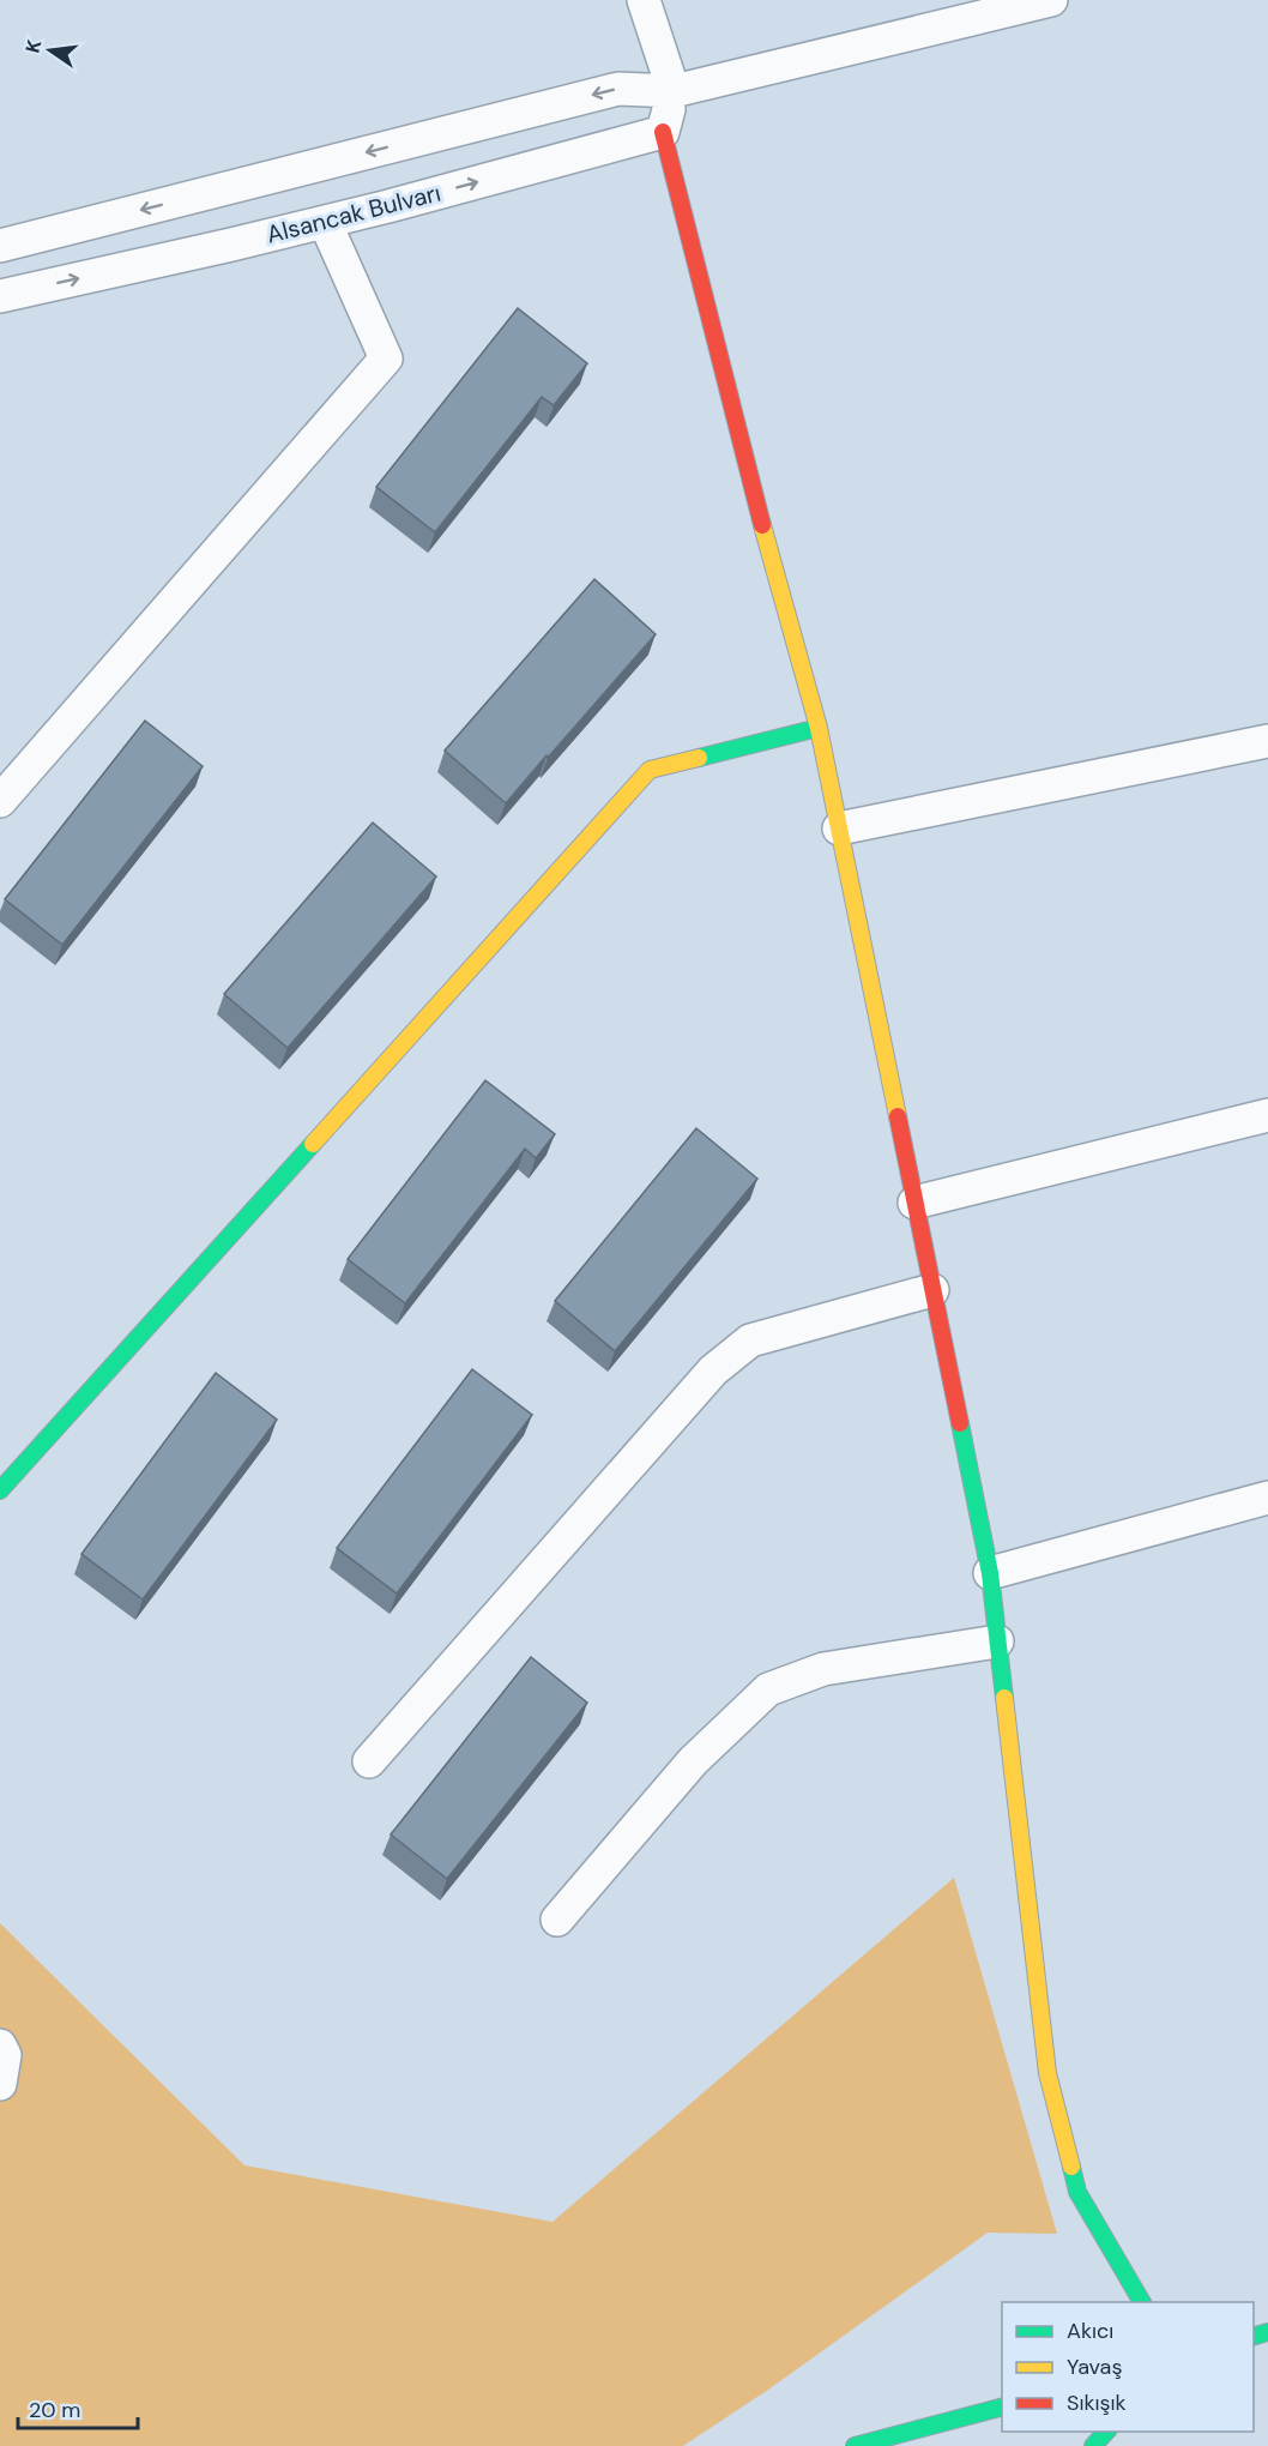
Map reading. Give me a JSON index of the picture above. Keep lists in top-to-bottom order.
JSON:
{
  "streets": {
    "street": ["Alsancak Bulvarı"]
  },
  "legend": ["Akıcı", "Yavaş", "Sıkışık"],
  "scale_bar": "20 m",
  "north": "left"
}
